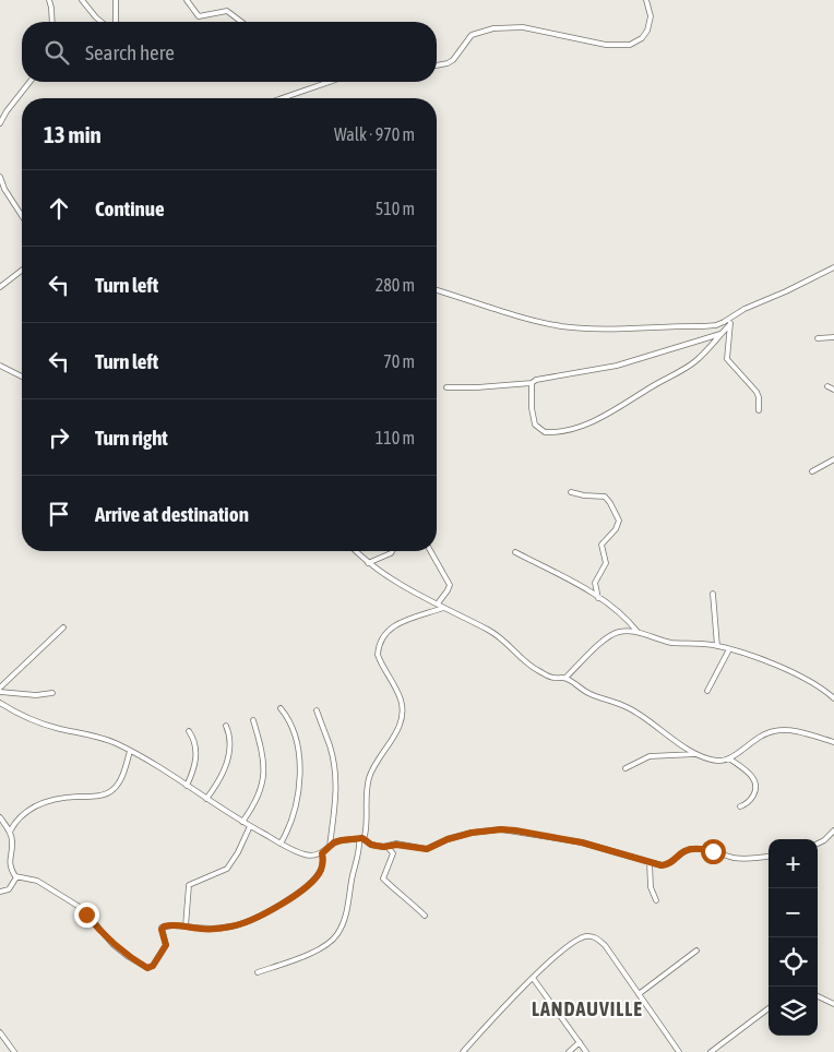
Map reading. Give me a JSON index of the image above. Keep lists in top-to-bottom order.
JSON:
{
  "districts": ["LANDAUVILLE"],
  "page": {
    "search": "Search here",
    "heading": ["13 min", "Walk · 970 m"],
    "list": [
      ["Continue", "510 m"],
      ["Turn left", "280 m"],
      ["Turn left", "70 m"],
      ["Turn right", "110 m"],
      "Arrive at destination"
    ],
    "map_buttons": ["+", "−"]
  }
}
